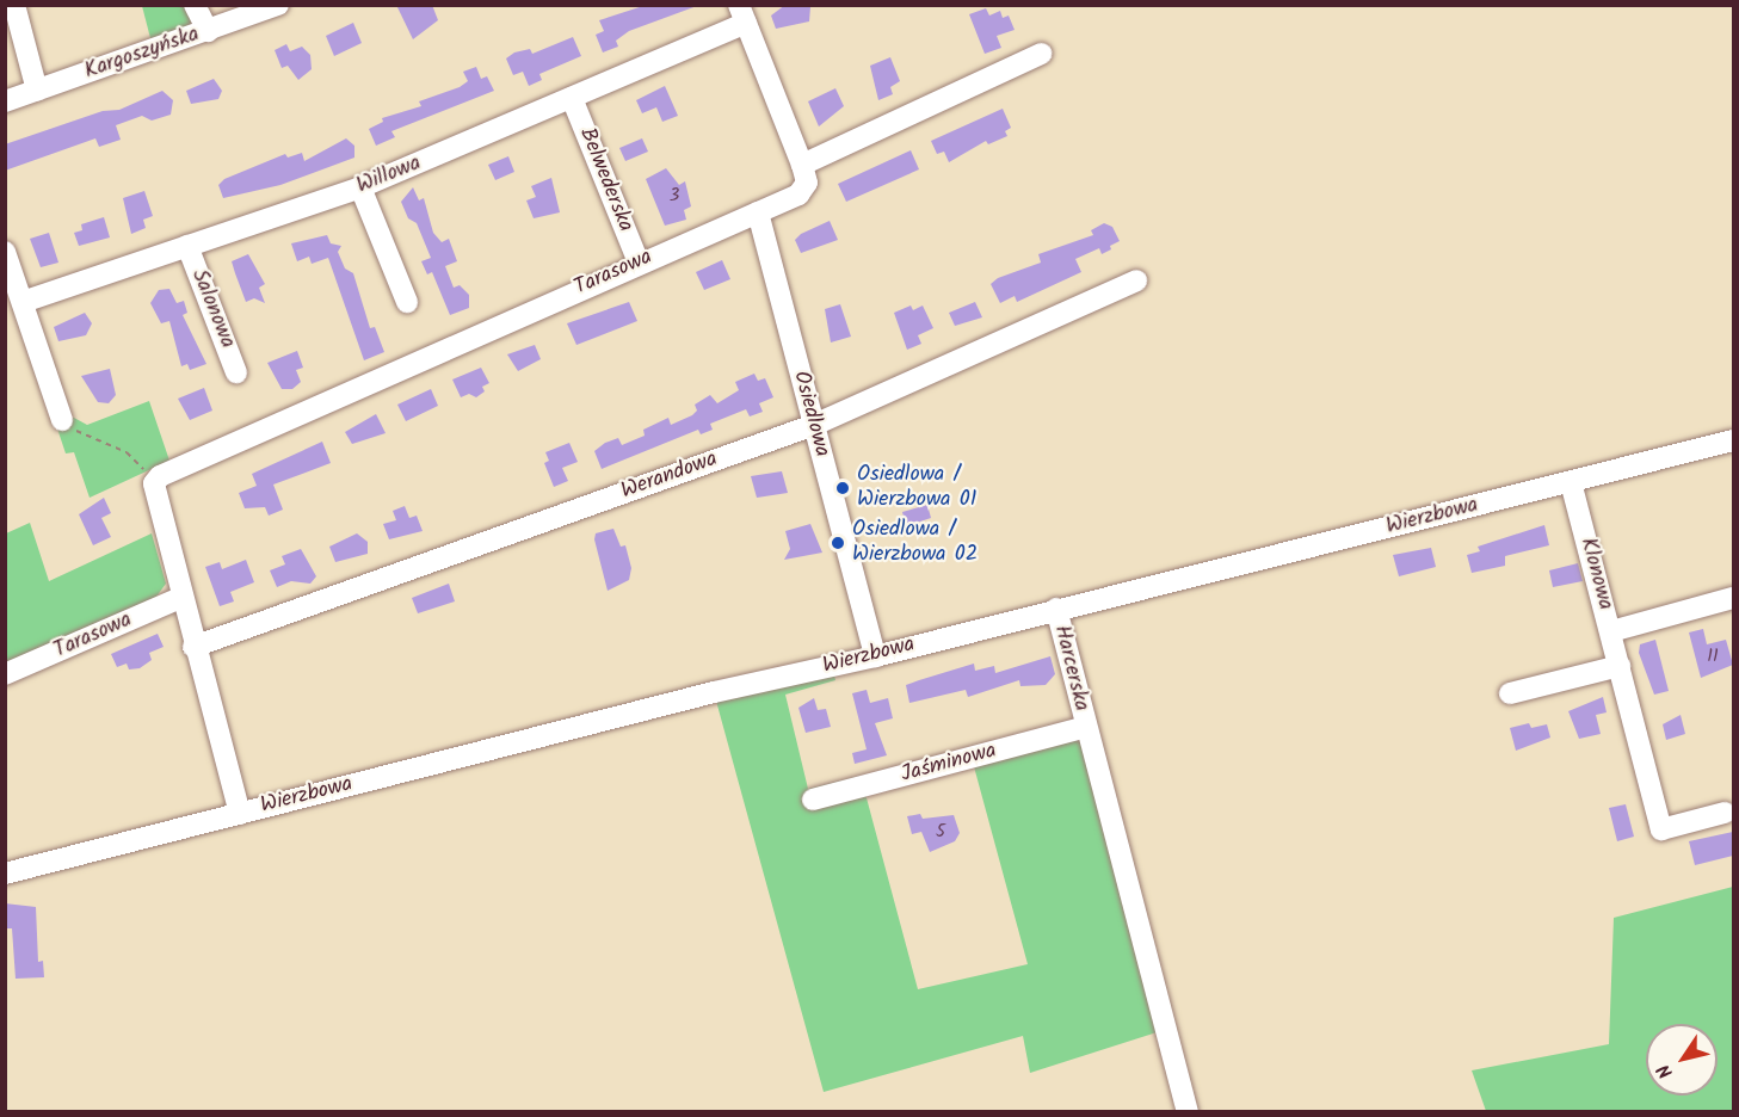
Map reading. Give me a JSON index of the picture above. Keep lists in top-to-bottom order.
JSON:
{
  "streets": {
    "street": [
      "Kargoszyńska",
      "Willowa",
      "Belwederska",
      "Tarasowa",
      "Salonowa",
      "Osiedlowa",
      "Werandowa",
      "Wierzbowa",
      "Klonowa",
      "Harcerska",
      "Jaśminowa"
    ]
  },
  "crossings": [
    ["Willowa", "Belwederska"],
    ["Willowa", "Salonowa"],
    ["Belwederska", "Tarasowa"],
    ["Tarasowa", "Osiedlowa"],
    ["Osiedlowa", "Werandowa"],
    ["Osiedlowa", "Wierzbowa"],
    ["Wierzbowa", "Klonowa"],
    ["Wierzbowa", "Harcerska"],
    ["Harcerska", "Jaśminowa"]
  ],
  "places": ["Osiedlowa / Wierzbowa 01", "Osiedlowa / Wierzbowa 02"],
  "house_numbers": ["3", "11", "5"],
  "north": "bottom left"
}
